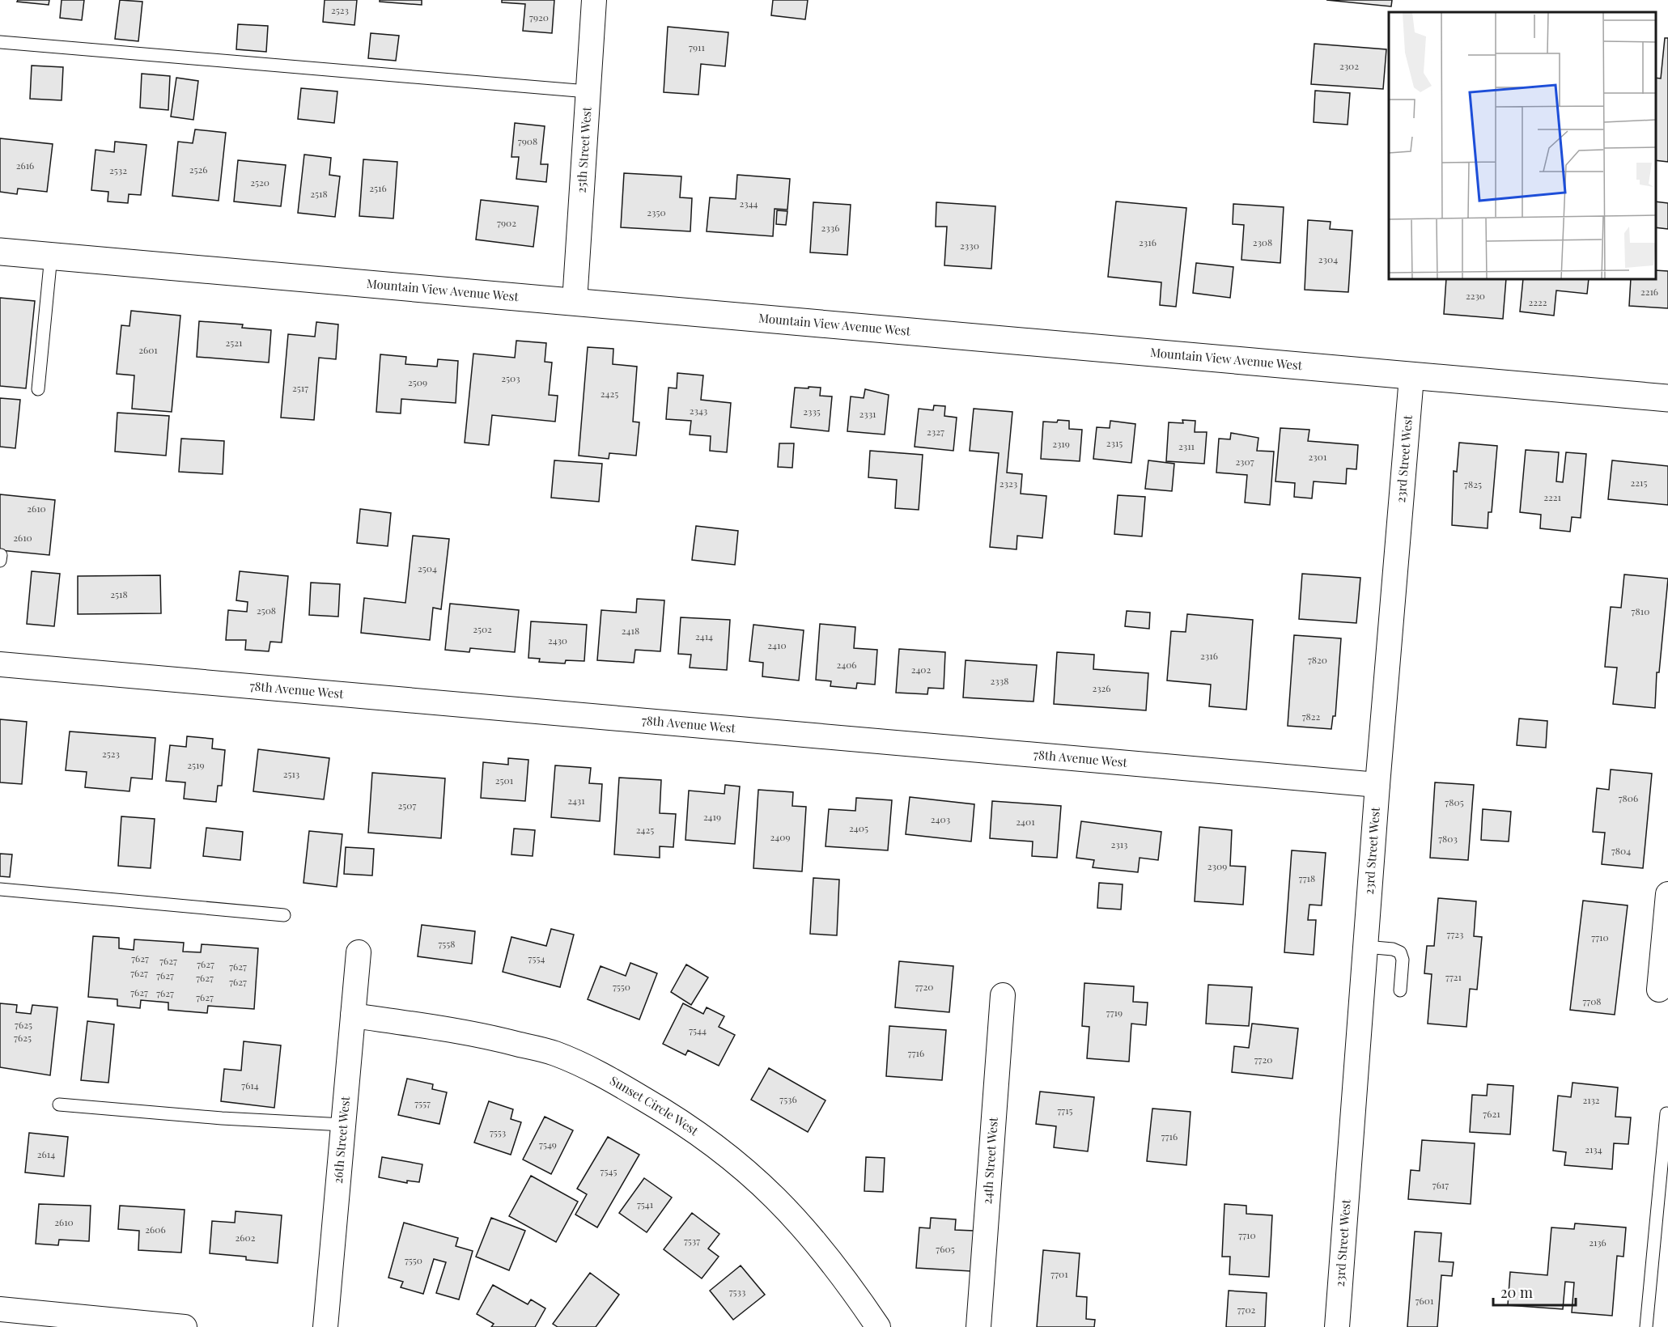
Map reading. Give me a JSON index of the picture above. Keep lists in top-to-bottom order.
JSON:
{
  "streets": {
    "street": [
      "25th Street West",
      "Mountain View Avenue West",
      "23rd Street West",
      "78th Avenue West",
      "Sunset Circle West",
      "26th Street West",
      "24th Street West"
    ]
  },
  "crossings": [
    ["25th Street West", "Mountain View Avenue West"],
    ["Mountain View Avenue West", "23rd Street West"],
    ["23rd Street West", "78th Avenue West"],
    ["Sunset Circle West", "26th Street West"]
  ],
  "house_numbers": [
    "2523",
    "7920",
    "7911",
    "2302",
    "7908",
    "2616",
    "2526",
    "2532",
    "2520",
    "2516",
    "2518",
    "2344",
    "2350",
    "7902",
    "2336",
    "2316",
    "2308",
    "2330",
    "2304",
    "2216",
    "2230",
    "2222",
    "2521",
    "2601",
    "2503",
    "2509",
    "2517",
    "2425",
    "2343",
    "2335",
    "2331",
    "2327",
    "2315",
    "2319",
    "2311",
    "2301",
    "2307",
    "2215",
    "2323",
    "7825",
    "2221",
    "2610",
    "2610",
    "2504",
    "2518",
    "2508",
    "7810",
    "2502",
    "2418",
    "2414",
    "2430",
    "2410",
    "2316",
    "7820",
    "2406",
    "2402",
    "2338",
    "2326",
    "7822",
    "2523",
    "2519",
    "2513",
    "2501",
    "7806",
    "2431",
    "7805",
    "2507",
    "2419",
    "2403",
    "2401",
    "2405",
    "2425",
    "2409",
    "7803",
    "2313",
    "7804",
    "2309",
    "7718",
    "7723",
    "7710",
    "7558",
    "7627",
    "7554",
    "7627",
    "7627",
    "7627",
    "7627",
    "7627",
    "7721",
    "7627",
    "7627",
    "7550",
    "7720",
    "7627",
    "7627",
    "7627",
    "7708",
    "7719",
    "7625",
    "7544",
    "7625",
    "7716",
    "7720",
    "7614",
    "7536",
    "2132",
    "7557",
    "7715",
    "7621",
    "7553",
    "7716",
    "7549",
    "2134",
    "2614",
    "7545",
    "7617",
    "7541",
    "2610",
    "2606",
    "7710",
    "2602",
    "7537",
    "2136",
    "7605",
    "7550",
    "7701",
    "7533",
    "7601",
    "7702"
  ],
  "scale_bar": "20 m"
}
